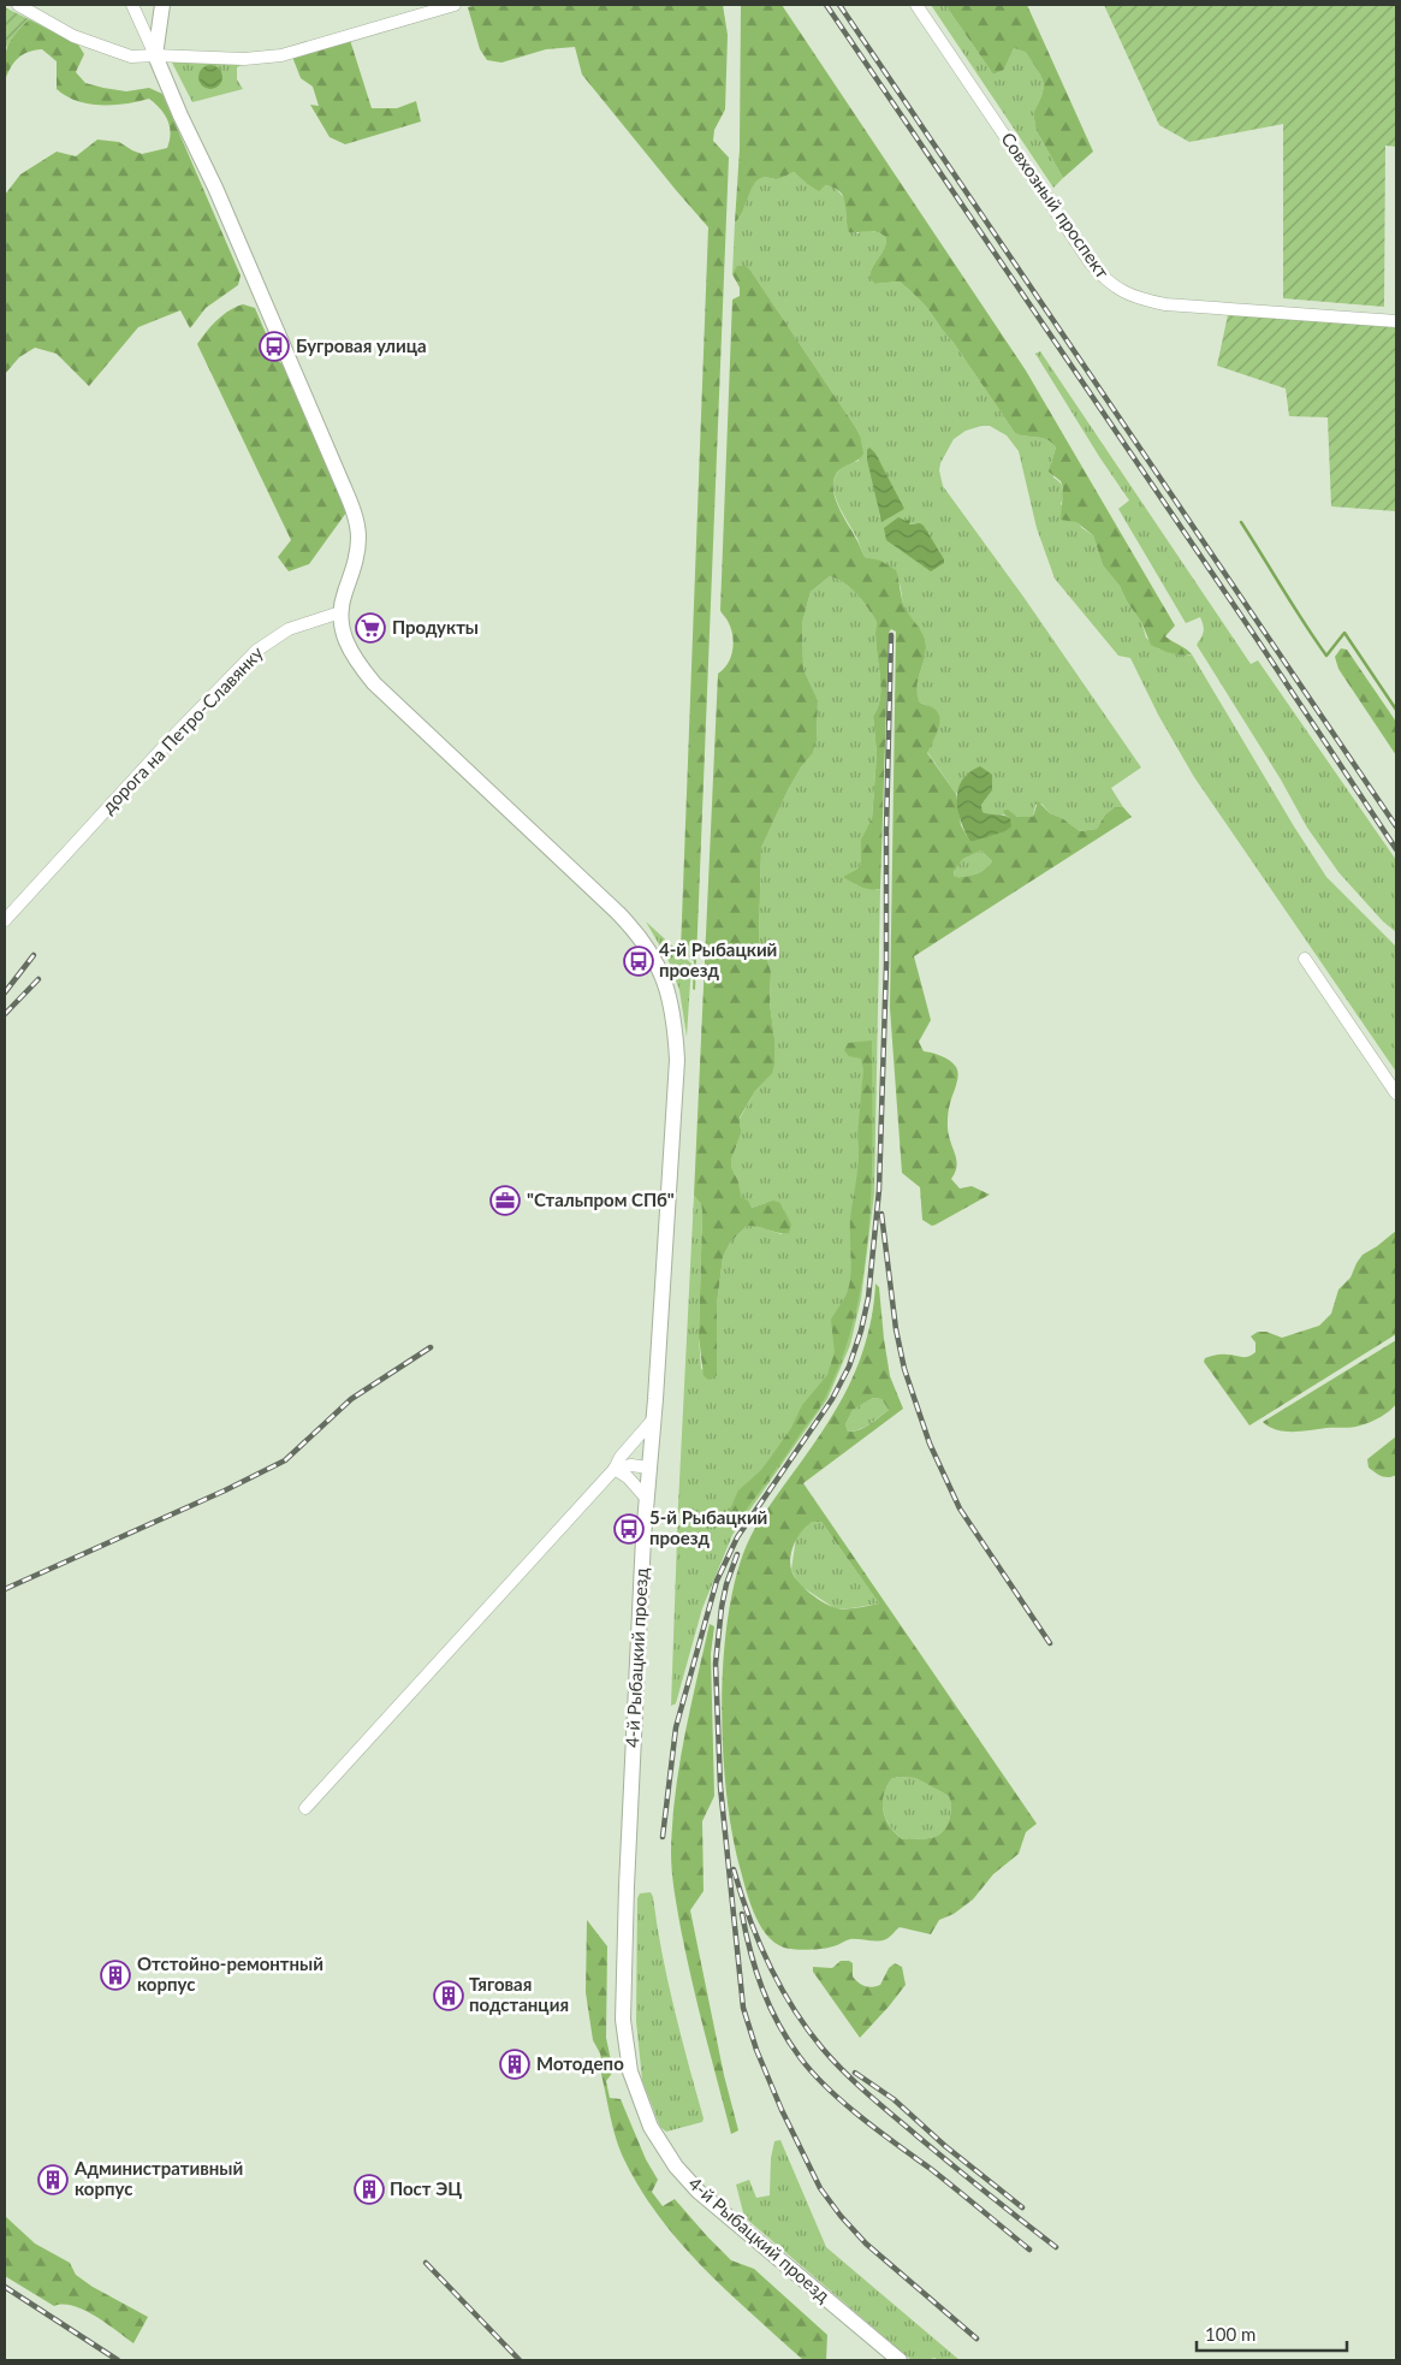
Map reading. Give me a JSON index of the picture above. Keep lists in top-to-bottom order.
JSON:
{
  "streets": {
    "street": ["Совхозный проспект", "дорога на Петро-Славянку", "4-й Рыбацкий проезд"]
  },
  "crossings": [
    ["дорога на Петро-Славянку", "4-й Рыбацкий проезд"]
  ],
  "places": {
    "bus stop": ["Бугровая улица", "4-й Рыбацкий проезд", "5-й Рыбацкий проезд"],
    "supermarket": ["Продукты"],
    "office": ["\"Стальпром СПб\""],
    "building": [
      "Отстойно-ремонтный корпус",
      "Тяговая подстанция",
      "Мотодепо",
      "Административный корпус",
      "Пост ЭЦ"
    ]
  },
  "scale_bar": "100 m"
}
